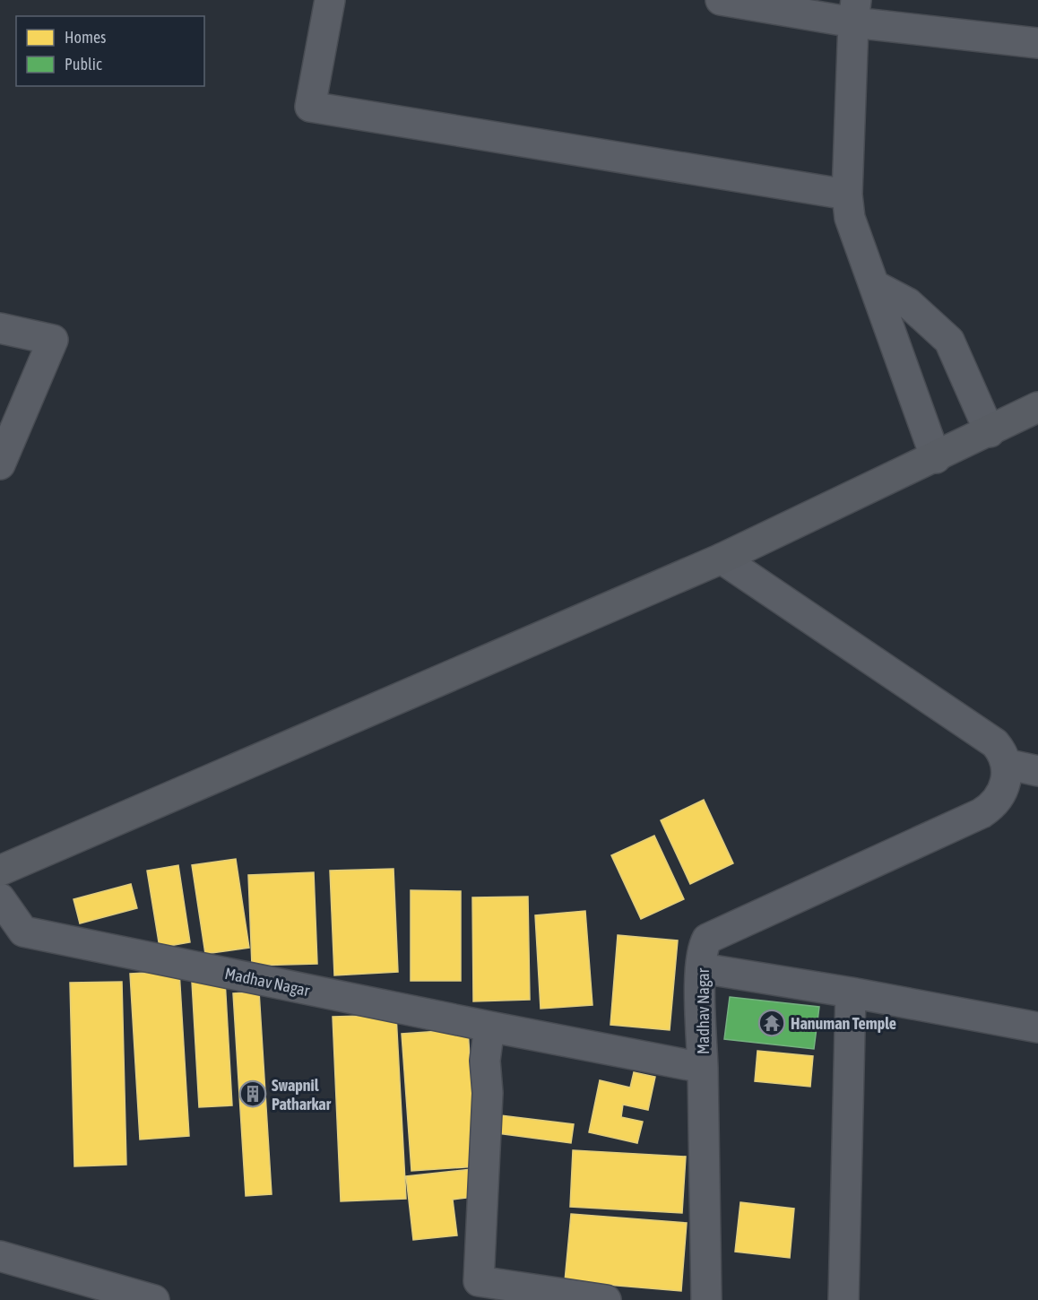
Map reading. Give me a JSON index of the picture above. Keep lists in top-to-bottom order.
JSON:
{
  "streets": {
    "street": ["Madhav Nagar"]
  },
  "places": {
    "temple": ["Hanuman Temple"],
    "building": ["Swapnil Patharkar"]
  },
  "legend": ["Homes", "Public"]
}
